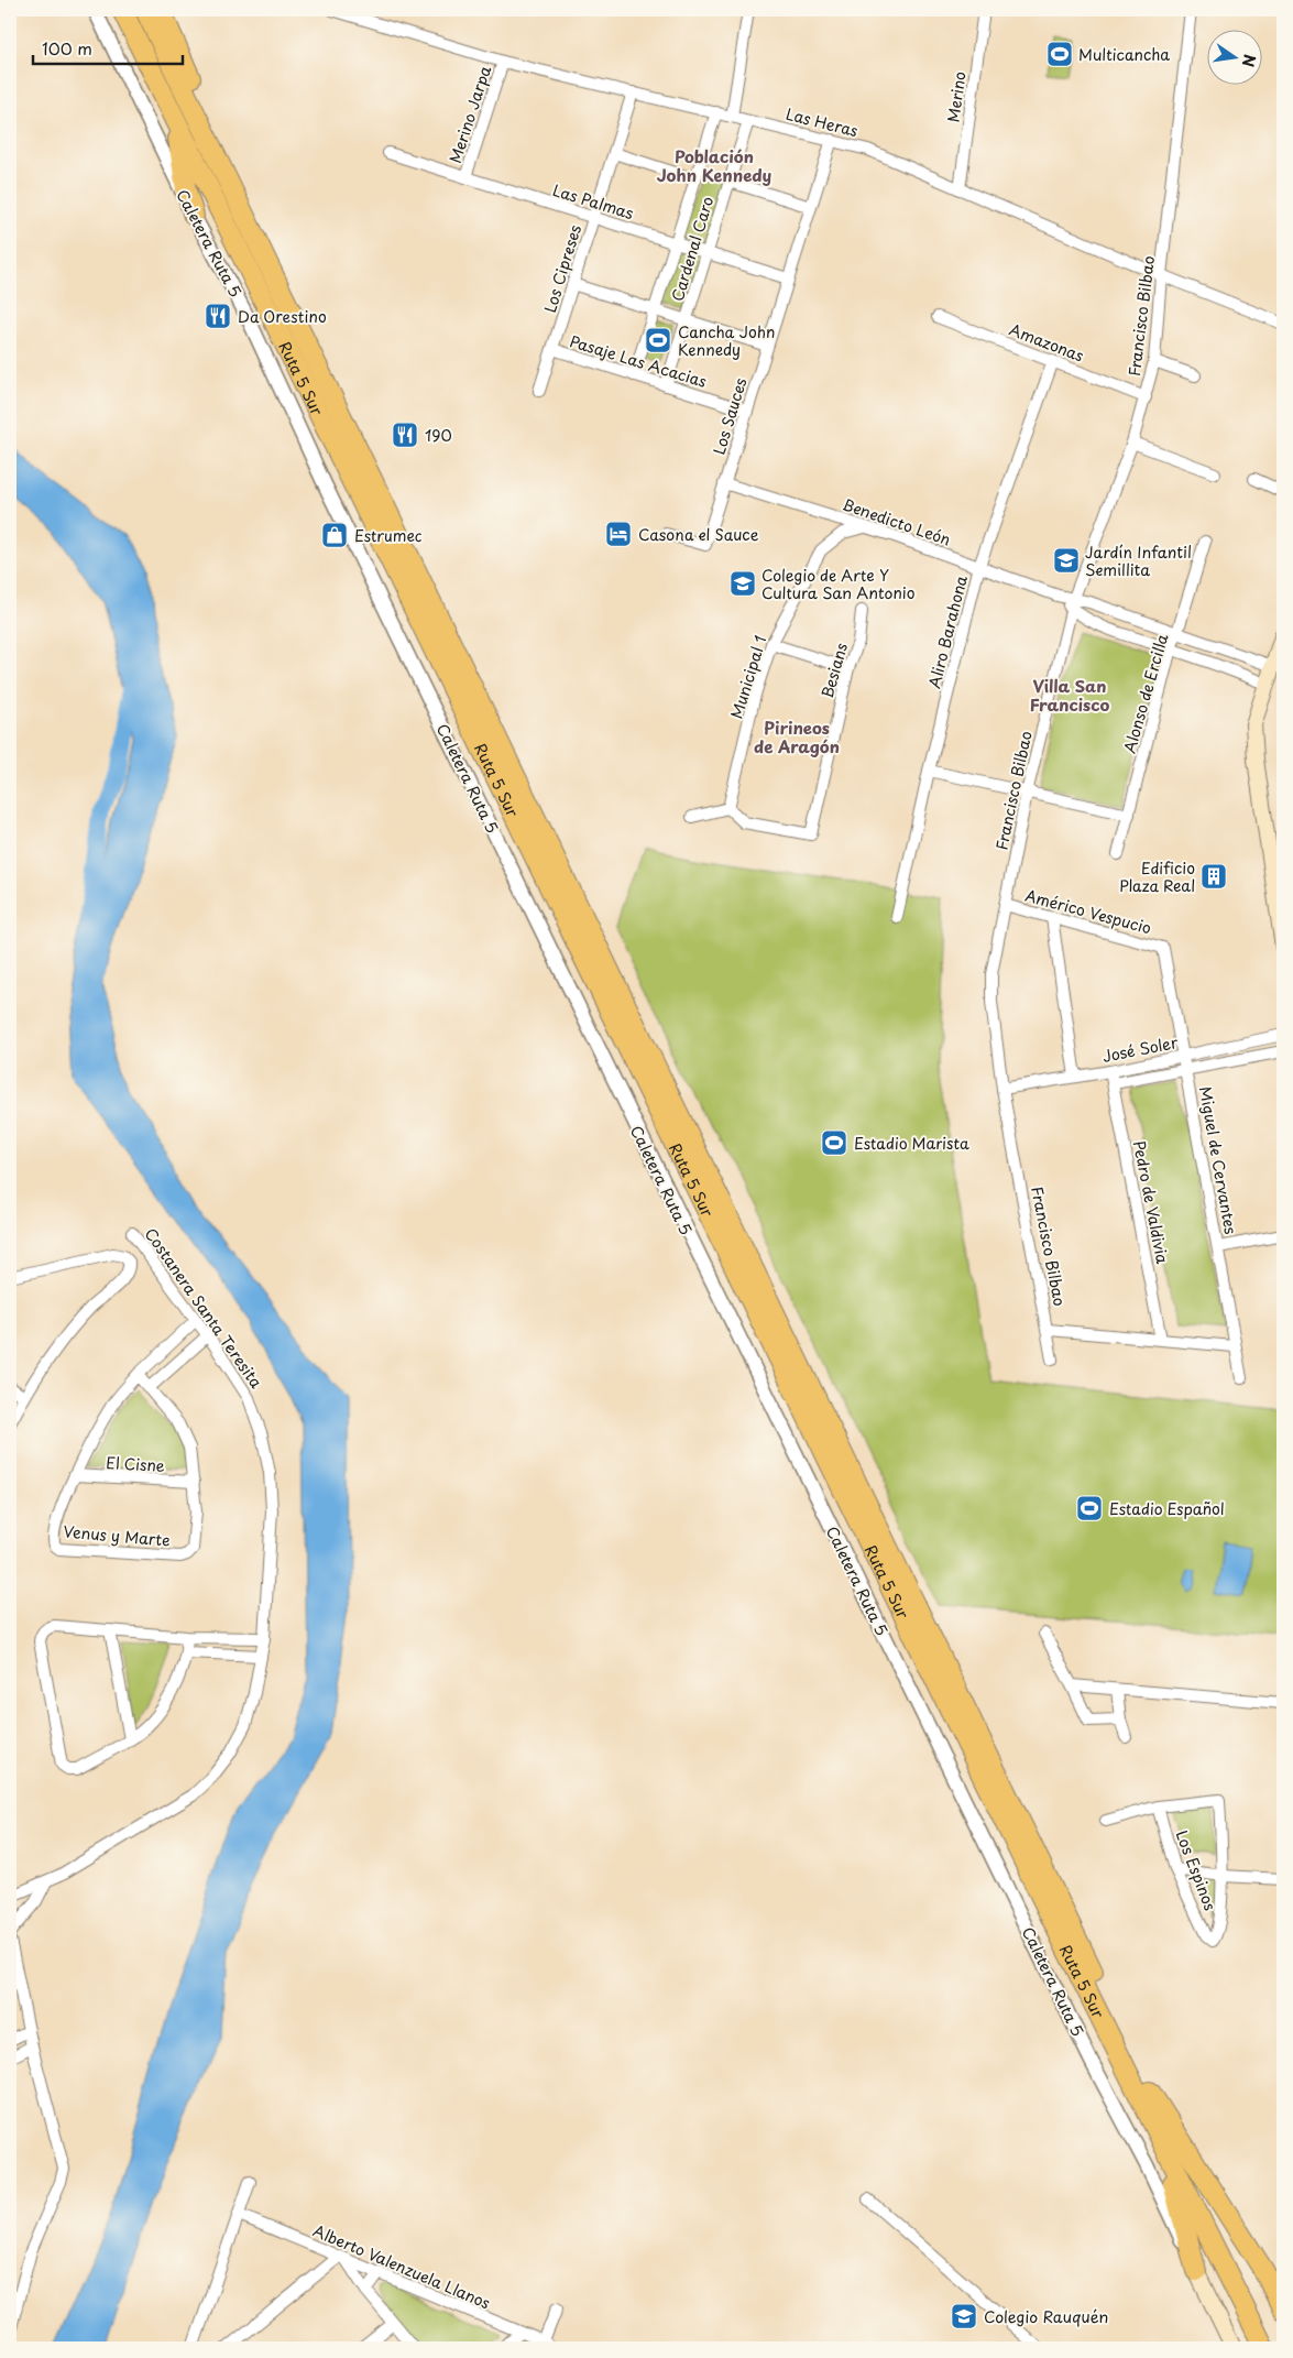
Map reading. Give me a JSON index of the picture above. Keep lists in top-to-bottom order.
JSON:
{
  "streets": {
    "highway": ["Ruta 5 Sur"],
    "main road": ["Caletera Ruta 5"],
    "street": [
      "Merino",
      "Merino Jarpa",
      "Las Heras",
      "Las Palmas",
      "Cardenal Caro",
      "Los Cipreses",
      "Francisco Bilbao",
      "Amazonas",
      "Pasaje Las Acacias",
      "Los Sauces",
      "Benedicto León",
      "Aliro Barahona",
      "Besians",
      "Municipal 1",
      "Alonso de Ercilla",
      "Américo Vespucio",
      "José Soler",
      "Miguel de Cervantes",
      "Pedro de Valdivia",
      "Costanera Santa Teresita",
      "El Cisne",
      "Venus y Marte",
      "Los Espinos",
      "Alberto Valenzuela Llanos"
    ]
  },
  "crossings": [
    ["Merino", "Las Heras"],
    ["Merino Jarpa", "Las Heras"],
    ["Merino Jarpa", "Las Palmas"],
    ["Las Heras", "Cardenal Caro"],
    ["Las Heras", "Los Cipreses"],
    ["Las Heras", "Francisco Bilbao"],
    ["Las Heras", "Los Sauces"],
    ["Las Palmas", "Cardenal Caro"],
    ["Las Palmas", "Los Cipreses"],
    ["Las Palmas", "Los Sauces"],
    ["Cardenal Caro", "Pasaje Las Acacias"],
    ["Los Cipreses", "Pasaje Las Acacias"],
    ["Francisco Bilbao", "Amazonas"],
    ["Francisco Bilbao", "Benedicto León"],
    ["Francisco Bilbao", "Américo Vespucio"],
    ["Francisco Bilbao", "José Soler"],
    ["Amazonas", "Aliro Barahona"],
    ["Pasaje Las Acacias", "Los Sauces"],
    ["Los Sauces", "Benedicto León"],
    ["Benedicto León", "Aliro Barahona"],
    ["Benedicto León", "Municipal 1"],
    ["Benedicto León", "Alonso de Ercilla"],
    ["Besians", "Municipal 1"],
    ["Américo Vespucio", "Miguel de Cervantes"],
    ["José Soler", "Miguel de Cervantes"],
    ["José Soler", "Pedro de Valdivia"],
    ["Costanera Santa Teresita", "Venus y Marte"],
    ["El Cisne", "Venus y Marte"]
  ],
  "districts": ["Población John Kennedy", "Villa San Francisco", "Pirineos de Aragón"],
  "places": {
    "sports": [
      "Multicancha",
      "Cancha John Kennedy",
      "Estadio Marista",
      "Estadio Español"
    ],
    "restaurant": ["Da Orestino", "190"],
    "hotel": ["Casona el Sauce"],
    "shop": ["Estrumec"],
    "school or university": ["Jardín Infantil Semillita", "Colegio de Arte Y Cultura San Antonio", "Colegio Rauquén"],
    "building": ["Edificio Plaza Real"]
  },
  "scale_bar": "100 m",
  "north": "right"
}
